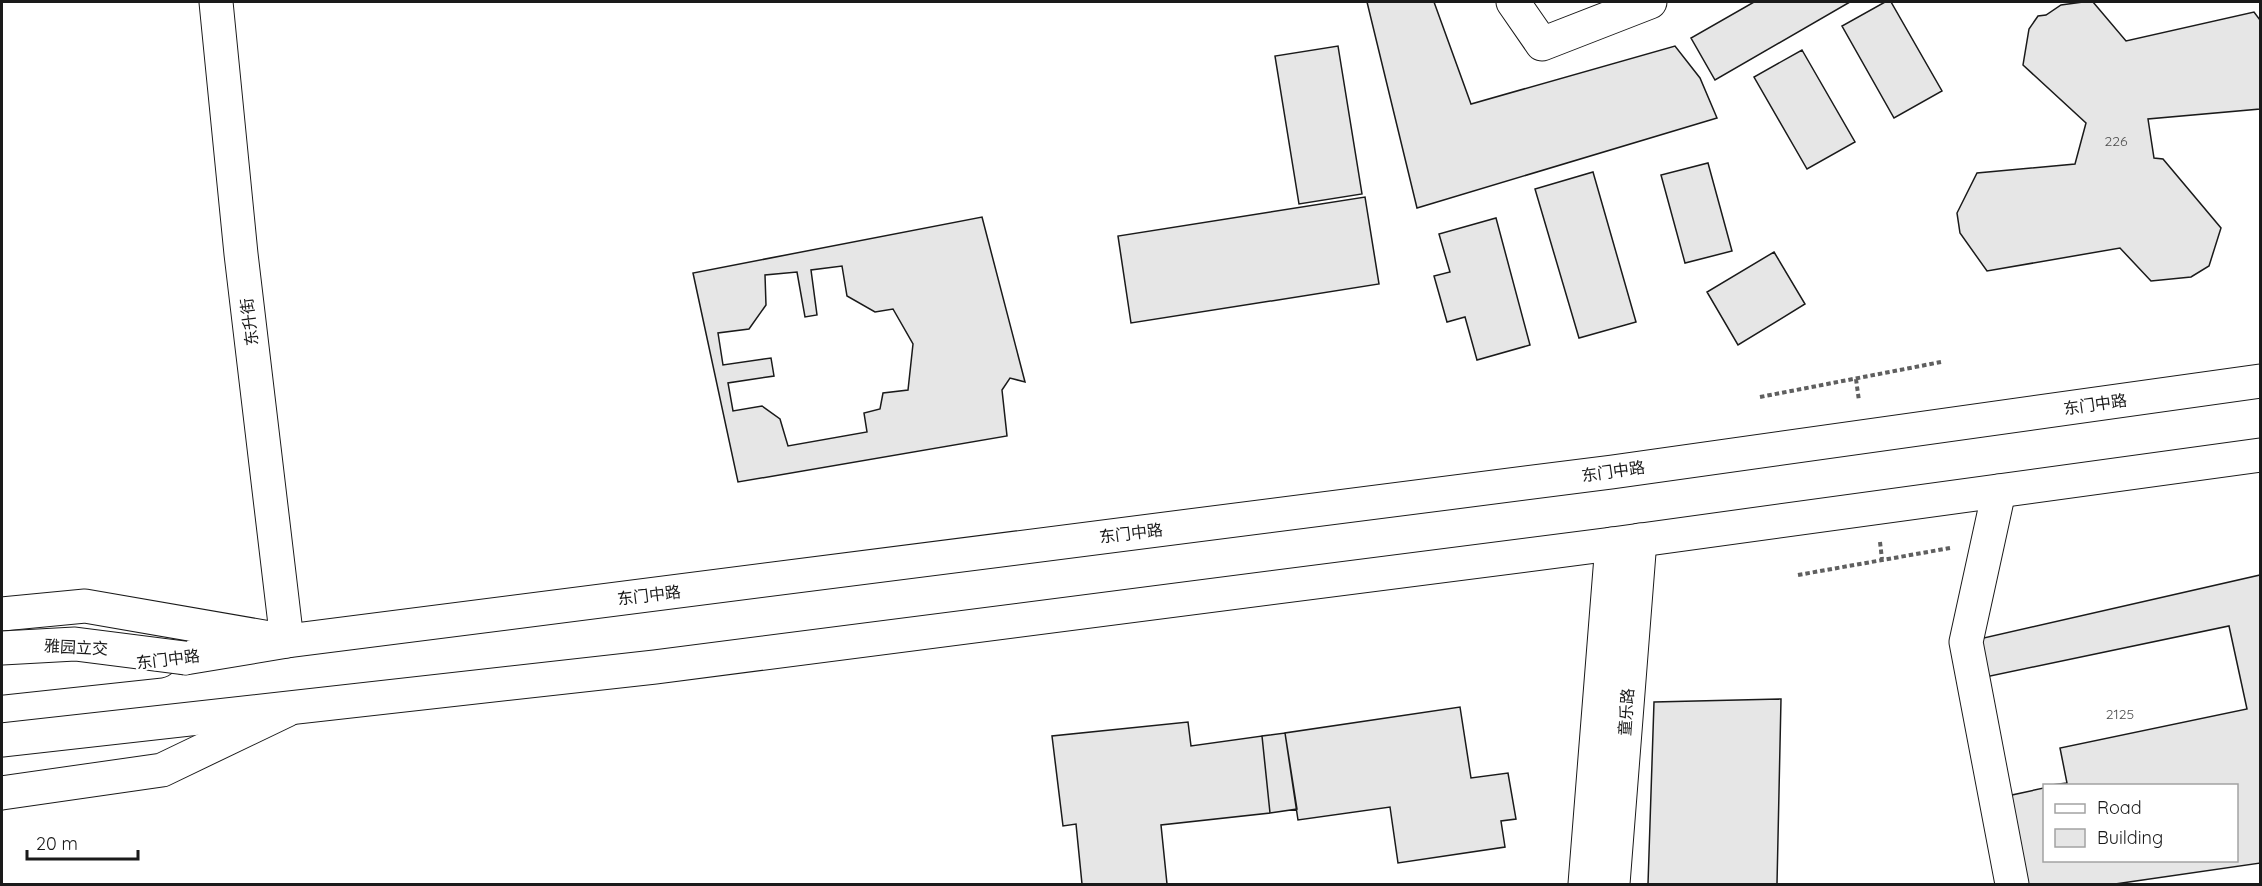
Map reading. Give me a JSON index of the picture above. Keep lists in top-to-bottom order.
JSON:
{
  "streets": {
    "main road": [
      "东升街",
      "东门中路",
      "雅园立交",
      "童乐路"
    ]
  },
  "crossings": [
    ["东升街", "东门中路"],
    ["东门中路", "雅园立交"]
  ],
  "house_numbers": ["226", "2125"],
  "legend": ["Road", "Building"],
  "scale_bar": "20 m"
}
